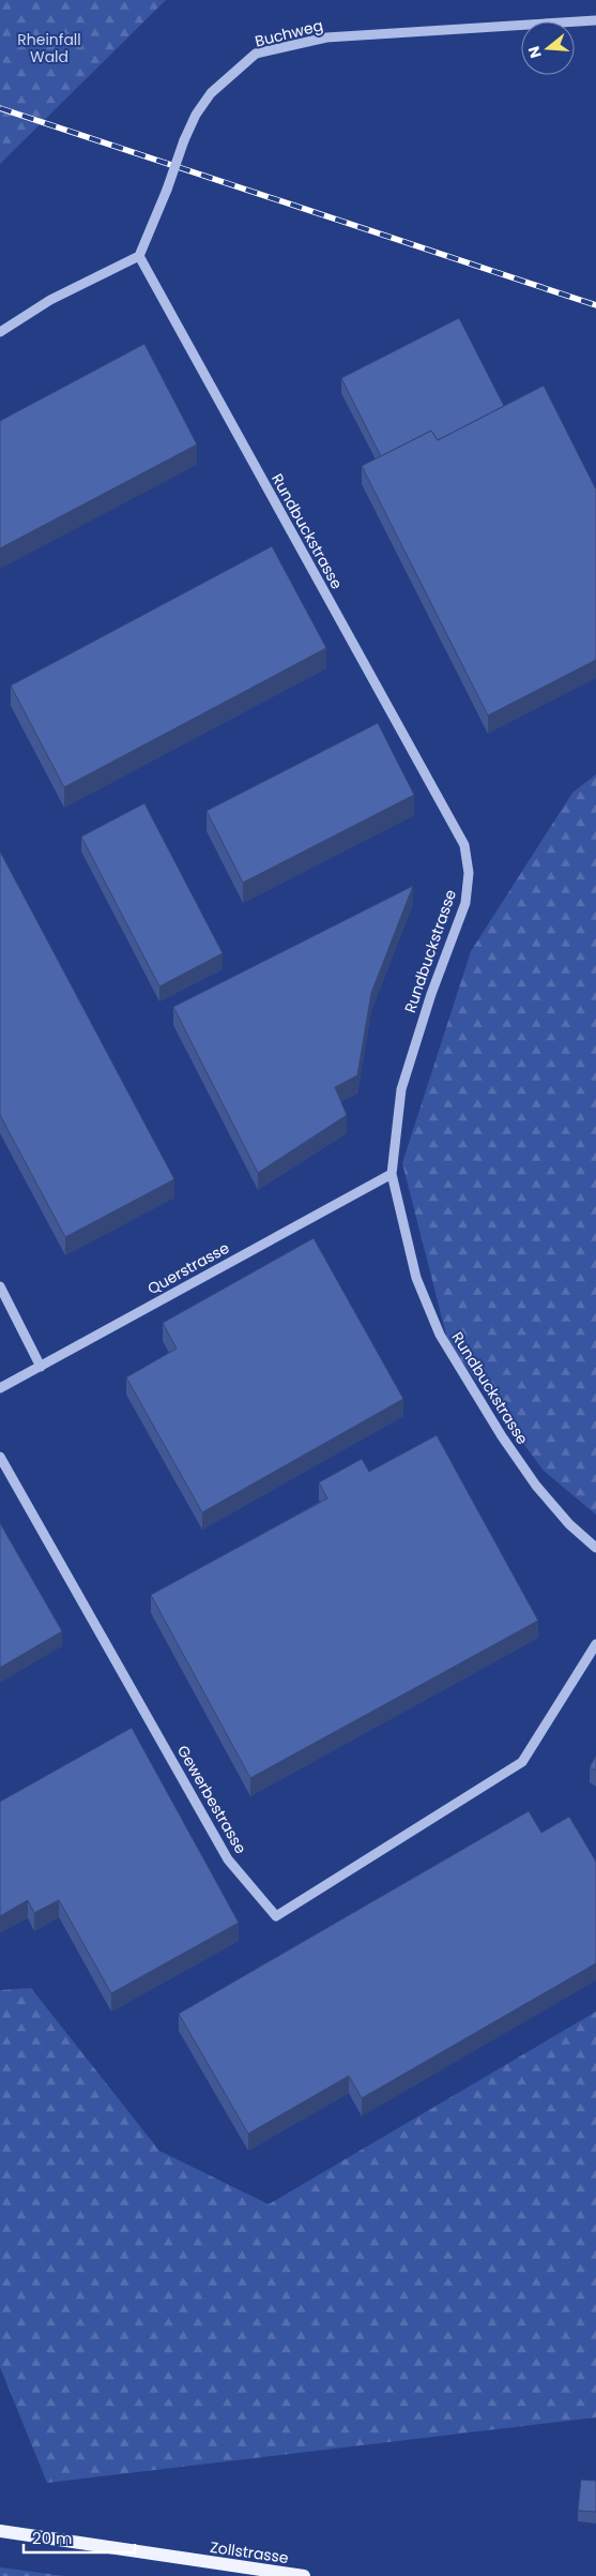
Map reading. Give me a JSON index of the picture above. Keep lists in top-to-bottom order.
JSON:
{
  "streets": {
    "main road": ["Zollstrasse"],
    "street": [
      "Buchweg",
      "Rundbuckstrasse",
      "Querstrasse",
      "Gewerbestrasse"
    ]
  },
  "crossings": [
    ["Buchweg", "Rundbuckstrasse"],
    ["Rundbuckstrasse", "Querstrasse"]
  ],
  "parks": ["Rheinfall Wald"],
  "scale_bar": "20 m",
  "north": "left"
}
